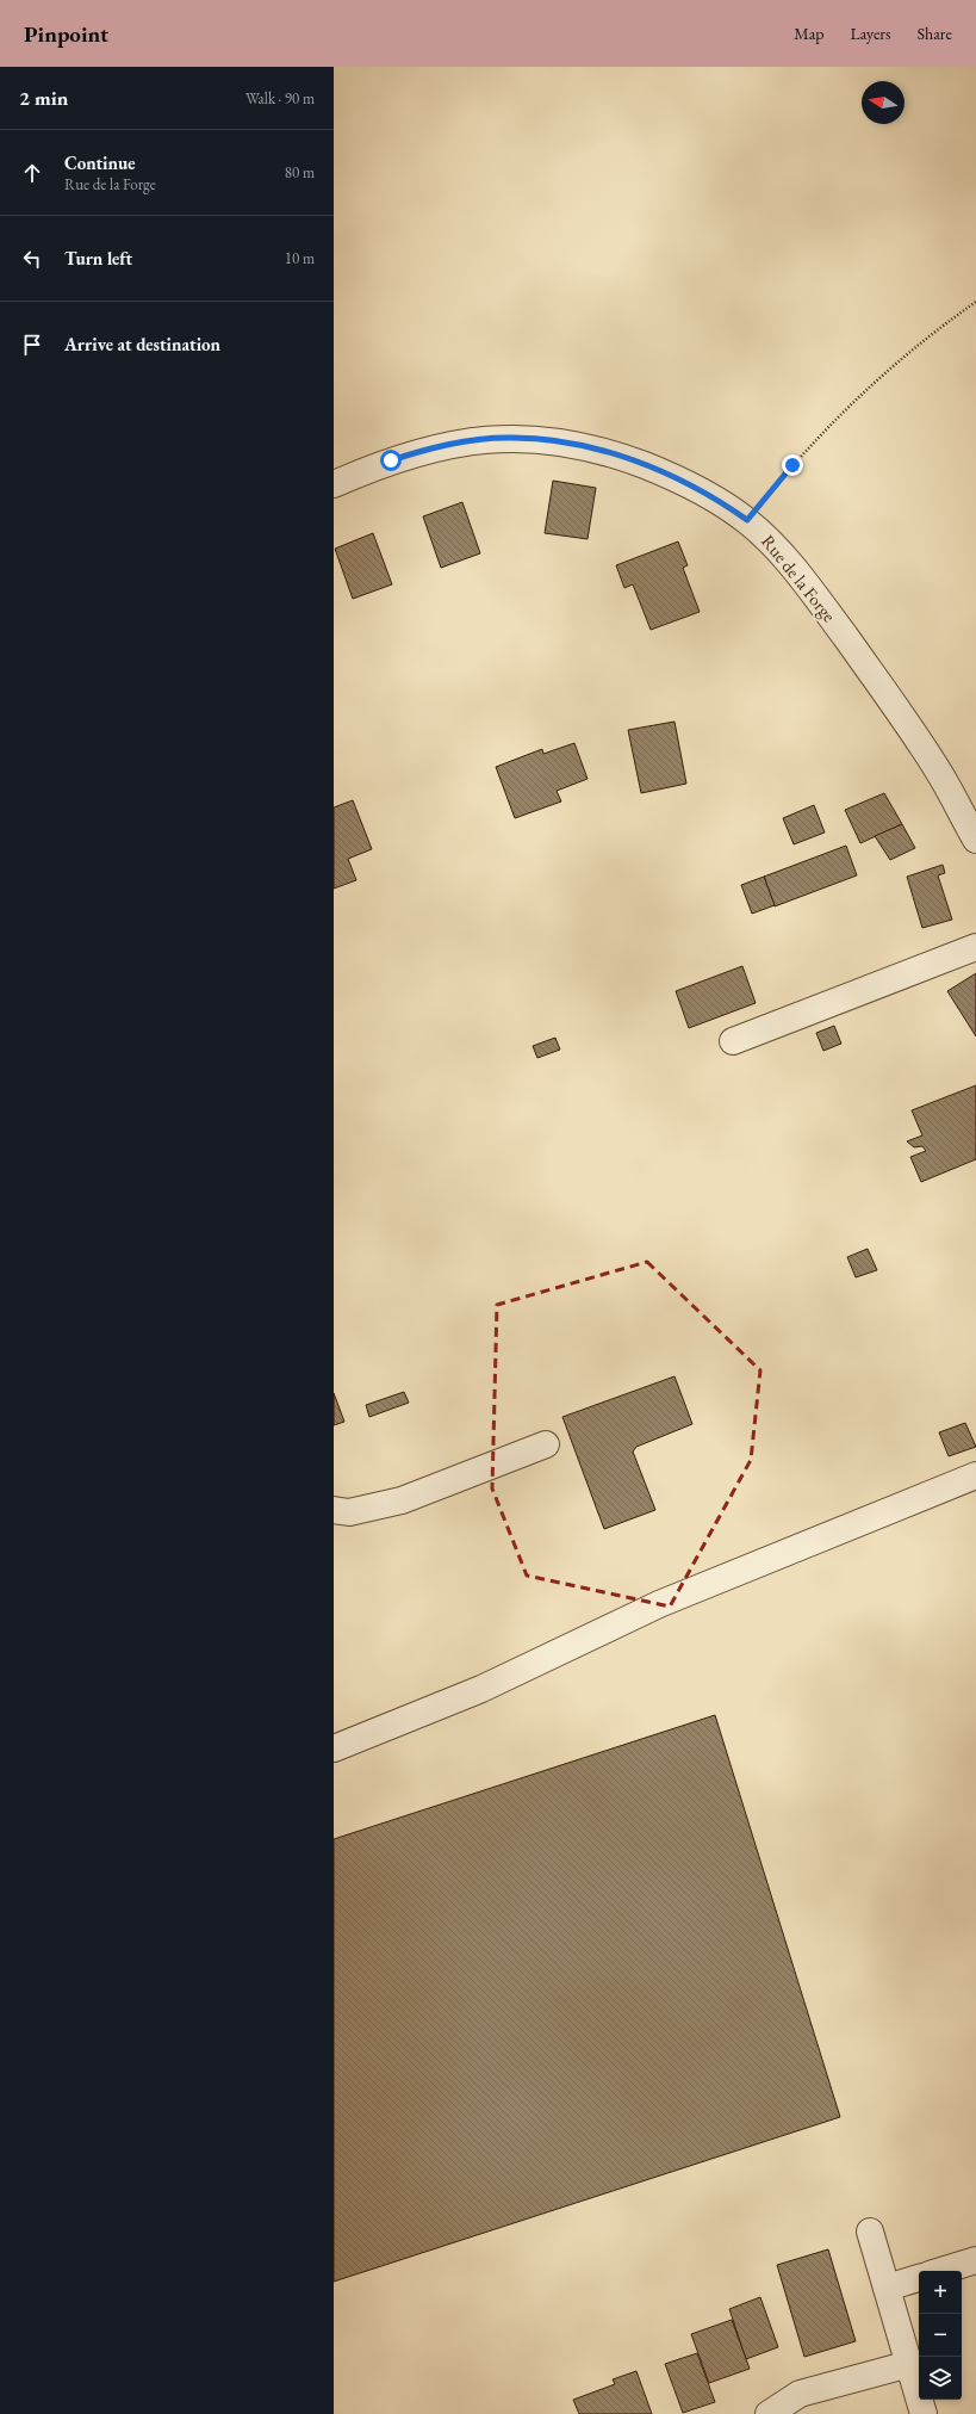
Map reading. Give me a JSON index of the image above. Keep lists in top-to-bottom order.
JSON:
{
  "streets": {
    "street": ["Rue de la Forge"]
  },
  "north": "left",
  "page": {
    "header": "Pinpoint",
    "nav": ["Map", "Layers", "Share"],
    "heading": ["2 min", "Walk · 90 m"],
    "list": [
      ["Continue", "Rue de la Forge", "80 m"],
      ["Turn left", "10 m"],
      "Arrive at destination"
    ],
    "map_buttons": ["+", "−"]
  }
}
